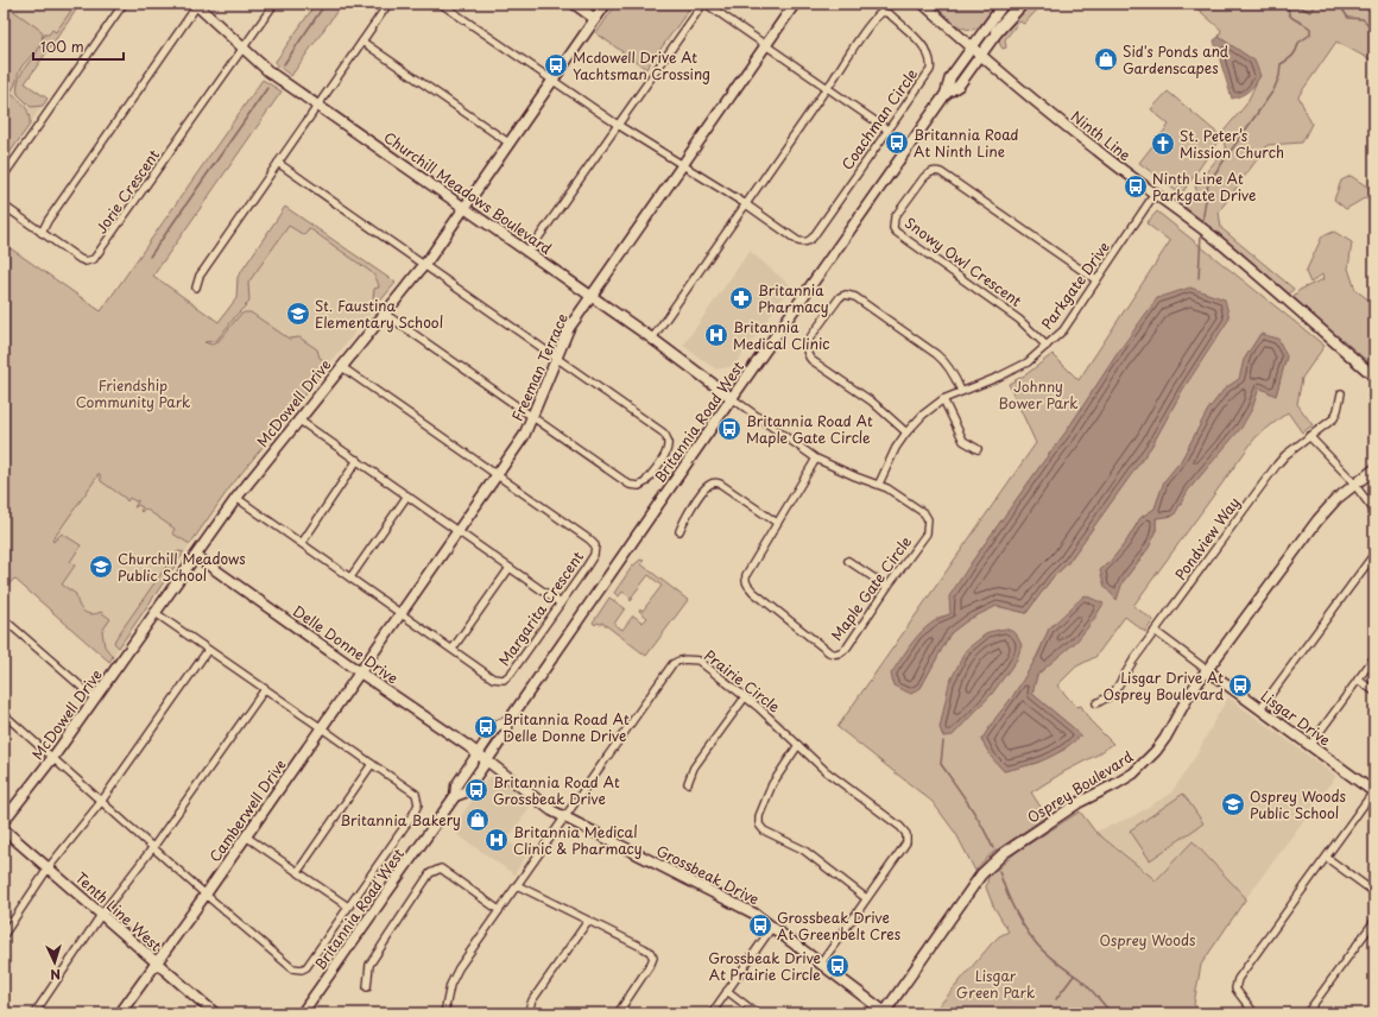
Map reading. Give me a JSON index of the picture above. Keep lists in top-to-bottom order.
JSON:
{
  "streets": {
    "street": [
      "Coachman Circle",
      "Ninth Line",
      "Jorie Crescent",
      "Churchill Meadows Boulevard",
      "Snowy Owl Crescent",
      "Parkgate Drive",
      "Freeman Terrace",
      "McDowell Drive",
      "Britannia Road West",
      "Pondview Way",
      "Maple Gate Circle",
      "Margarita Crescent",
      "Delle Donne Drive",
      "Prairie Circle",
      "Lisgar Drive",
      "Osprey Boulevard",
      "Camberwell Drive",
      "Grossbeak Drive",
      "Tenth Line West"
    ]
  },
  "crossings": [
    ["Coachman Circle", "Churchill Meadows Boulevard"],
    ["Ninth Line", "Parkgate Drive"],
    ["Ninth Line", "Britannia Road West"],
    ["Jorie Crescent", "Churchill Meadows Boulevard"],
    ["Churchill Meadows Boulevard", "Freeman Terrace"],
    ["Churchill Meadows Boulevard", "McDowell Drive"],
    ["Churchill Meadows Boulevard", "Britannia Road West"],
    ["Churchill Meadows Boulevard", "Maple Gate Circle"],
    ["Snowy Owl Crescent", "Parkgate Drive"],
    ["Parkgate Drive", "Maple Gate Circle"],
    ["Freeman Terrace", "Margarita Crescent"],
    ["Freeman Terrace", "Delle Donne Drive"],
    ["Freeman Terrace", "Camberwell Drive"],
    ["McDowell Drive", "Delle Donne Drive"],
    ["Britannia Road West", "Maple Gate Circle"],
    ["Britannia Road West", "Delle Donne Drive"],
    ["Britannia Road West", "Grossbeak Drive"],
    ["Pondview Way", "Lisgar Drive"],
    ["Delle Donne Drive", "Camberwell Drive"],
    ["Delle Donne Drive", "Grossbeak Drive"],
    ["Prairie Circle", "Grossbeak Drive"],
    ["Lisgar Drive", "Osprey Boulevard"],
    ["Osprey Boulevard", "Grossbeak Drive"],
    ["Camberwell Drive", "Tenth Line West"]
  ],
  "parks": [
    "Friendship Community Park",
    "Johnny Bower Park",
    "Osprey Woods",
    "Lisgar Green Park"
  ],
  "places": {
    "shop": ["Sid's Ponds and Gardenscapes", "Britannia Bakery"],
    "bus stop": [
      "Mcdowell Drive At Yachtsman Crossing",
      "Britannia Road At Ninth Line",
      "Ninth Line At Parkgate Drive",
      "Britannia Road At Maple Gate Circle",
      "Lisgar Drive At Osprey Boulevard",
      "Britannia Road At Delle Donne Drive",
      "Britannia Road At Grossbeak Drive",
      "Grossbeak Drive At Greenbelt Cres",
      "Grossbeak Drive At Prairie Circle"
    ],
    "church": ["St. Peter’s Mission Church"],
    "pharmacy": ["Britannia Pharmacy"],
    "school or university": ["St. Faustina Elementary School", "Churchill Meadows Public School", "Osprey Woods Public School"],
    "hospital": ["Britannia Medical Clinic", "Britannia Medical Clinic & Pharmacy"]
  },
  "scale_bar": "100 m",
  "north": "bottom"
}
